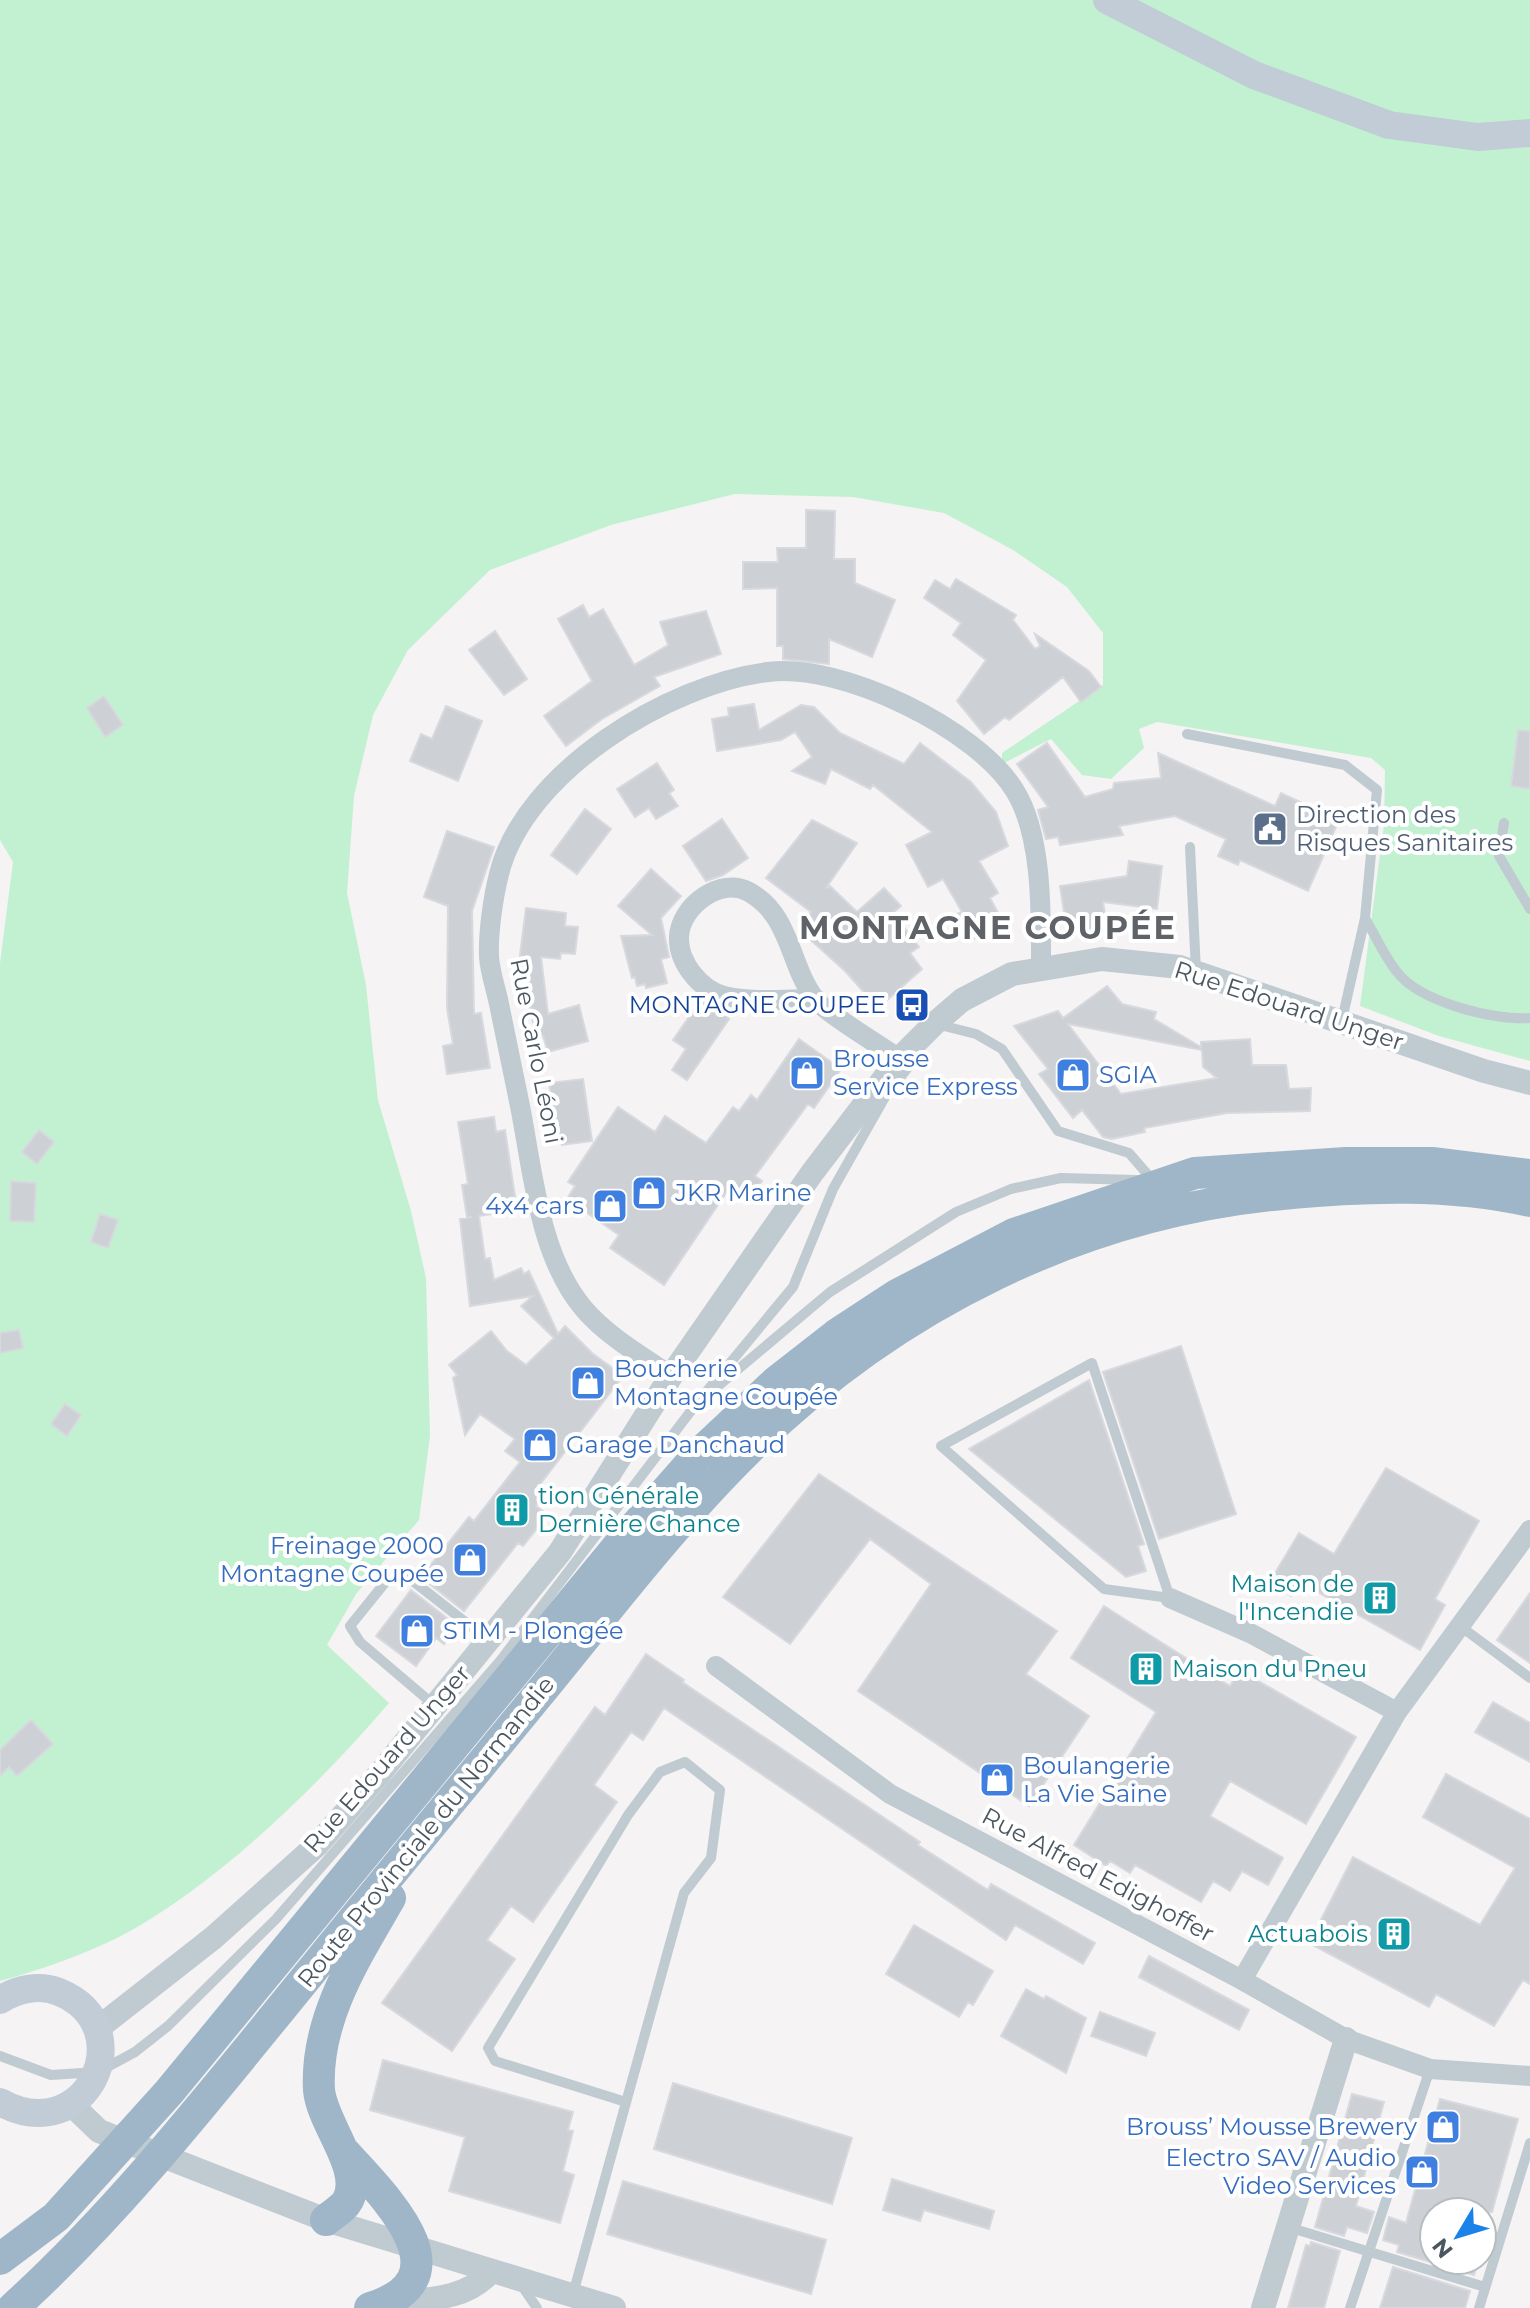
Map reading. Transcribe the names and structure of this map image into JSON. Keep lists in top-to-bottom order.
{
  "streets": {
    "highway": ["Route Provinciale du Normandie"],
    "street": ["Rue Edouard Unger", "Rue Carlo Léoni", "Rue Alfred Edighoffer"]
  },
  "crossings": [
    ["Rue Edouard Unger", "Rue Carlo Léoni"]
  ],
  "districts": ["MONTAGNE COUPÉE"],
  "places": {
    "public building": ["Direction des Risques Sanitaires"],
    "bus stop": ["MONTAGNE COUPEE"],
    "shop": [
      "Brousse Service Express",
      "SGIA",
      "JKR Marine",
      "4x4 cars",
      "Boucherie Montagne Coupée",
      "Garage Danchaud",
      "Freinage 2000 Montagne Coupée",
      "STIM - Plongée",
      "Boulangerie La Vie Saine",
      "Brouss’ Mousse Brewery",
      "Electro SAV / Audio Video Services"
    ],
    "building": [
      "tion Générale Dernière Chance",
      "Maison de l'Incendie",
      "Maison du Pneu",
      "Actuabois"
    ]
  },
  "north": "bottom left"
}
